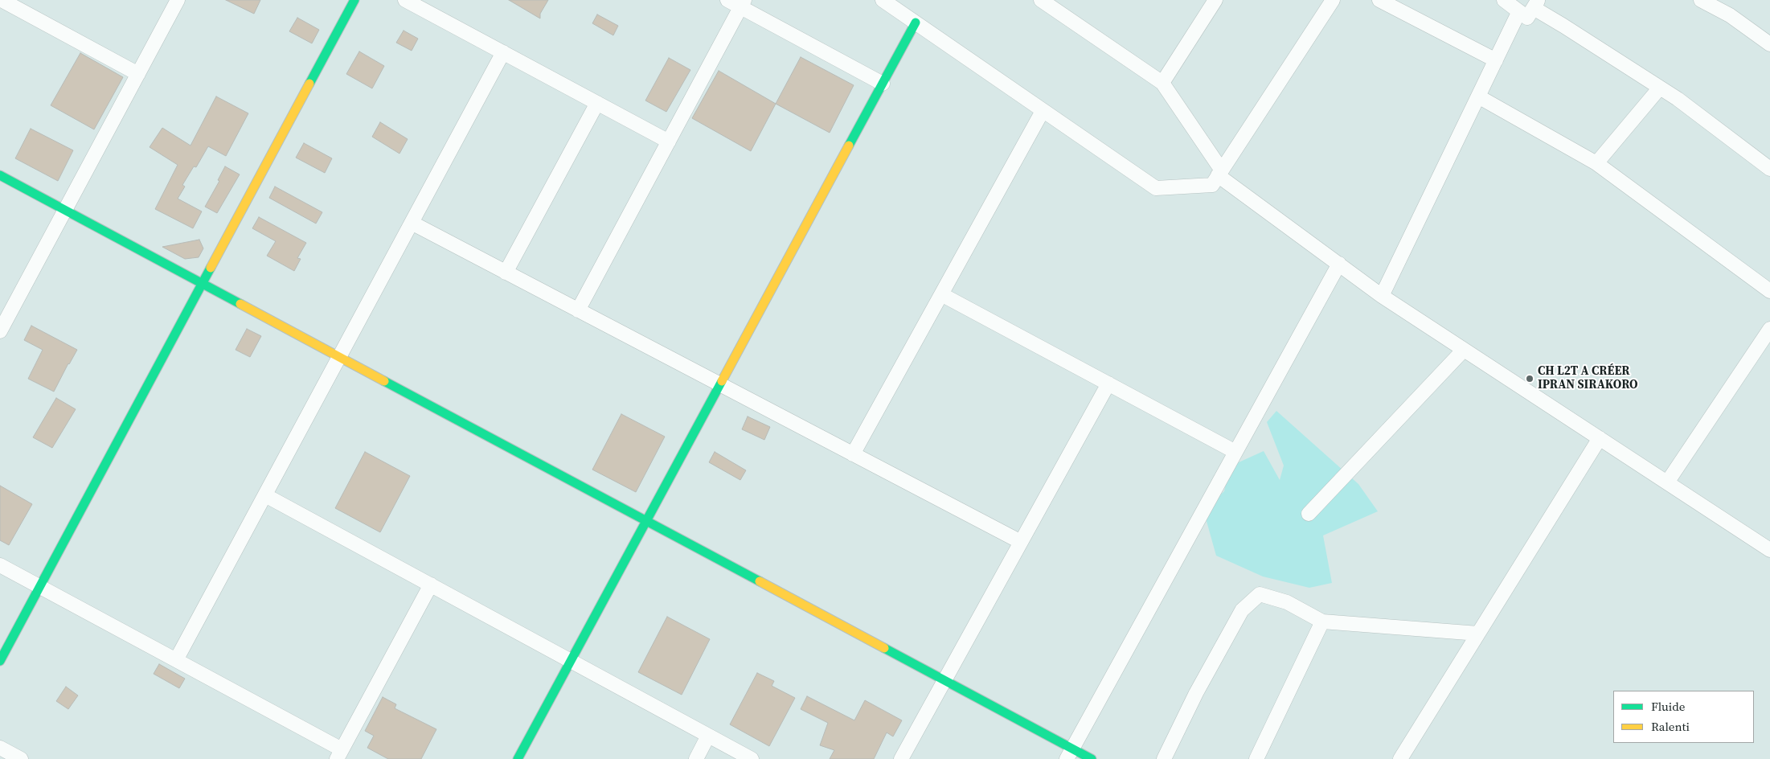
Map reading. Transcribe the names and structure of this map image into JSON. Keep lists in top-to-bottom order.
{
  "places": ["CH L2T A CRÉER IPRAN SIRAKORO"],
  "legend": ["Fluide", "Ralenti"]
}
